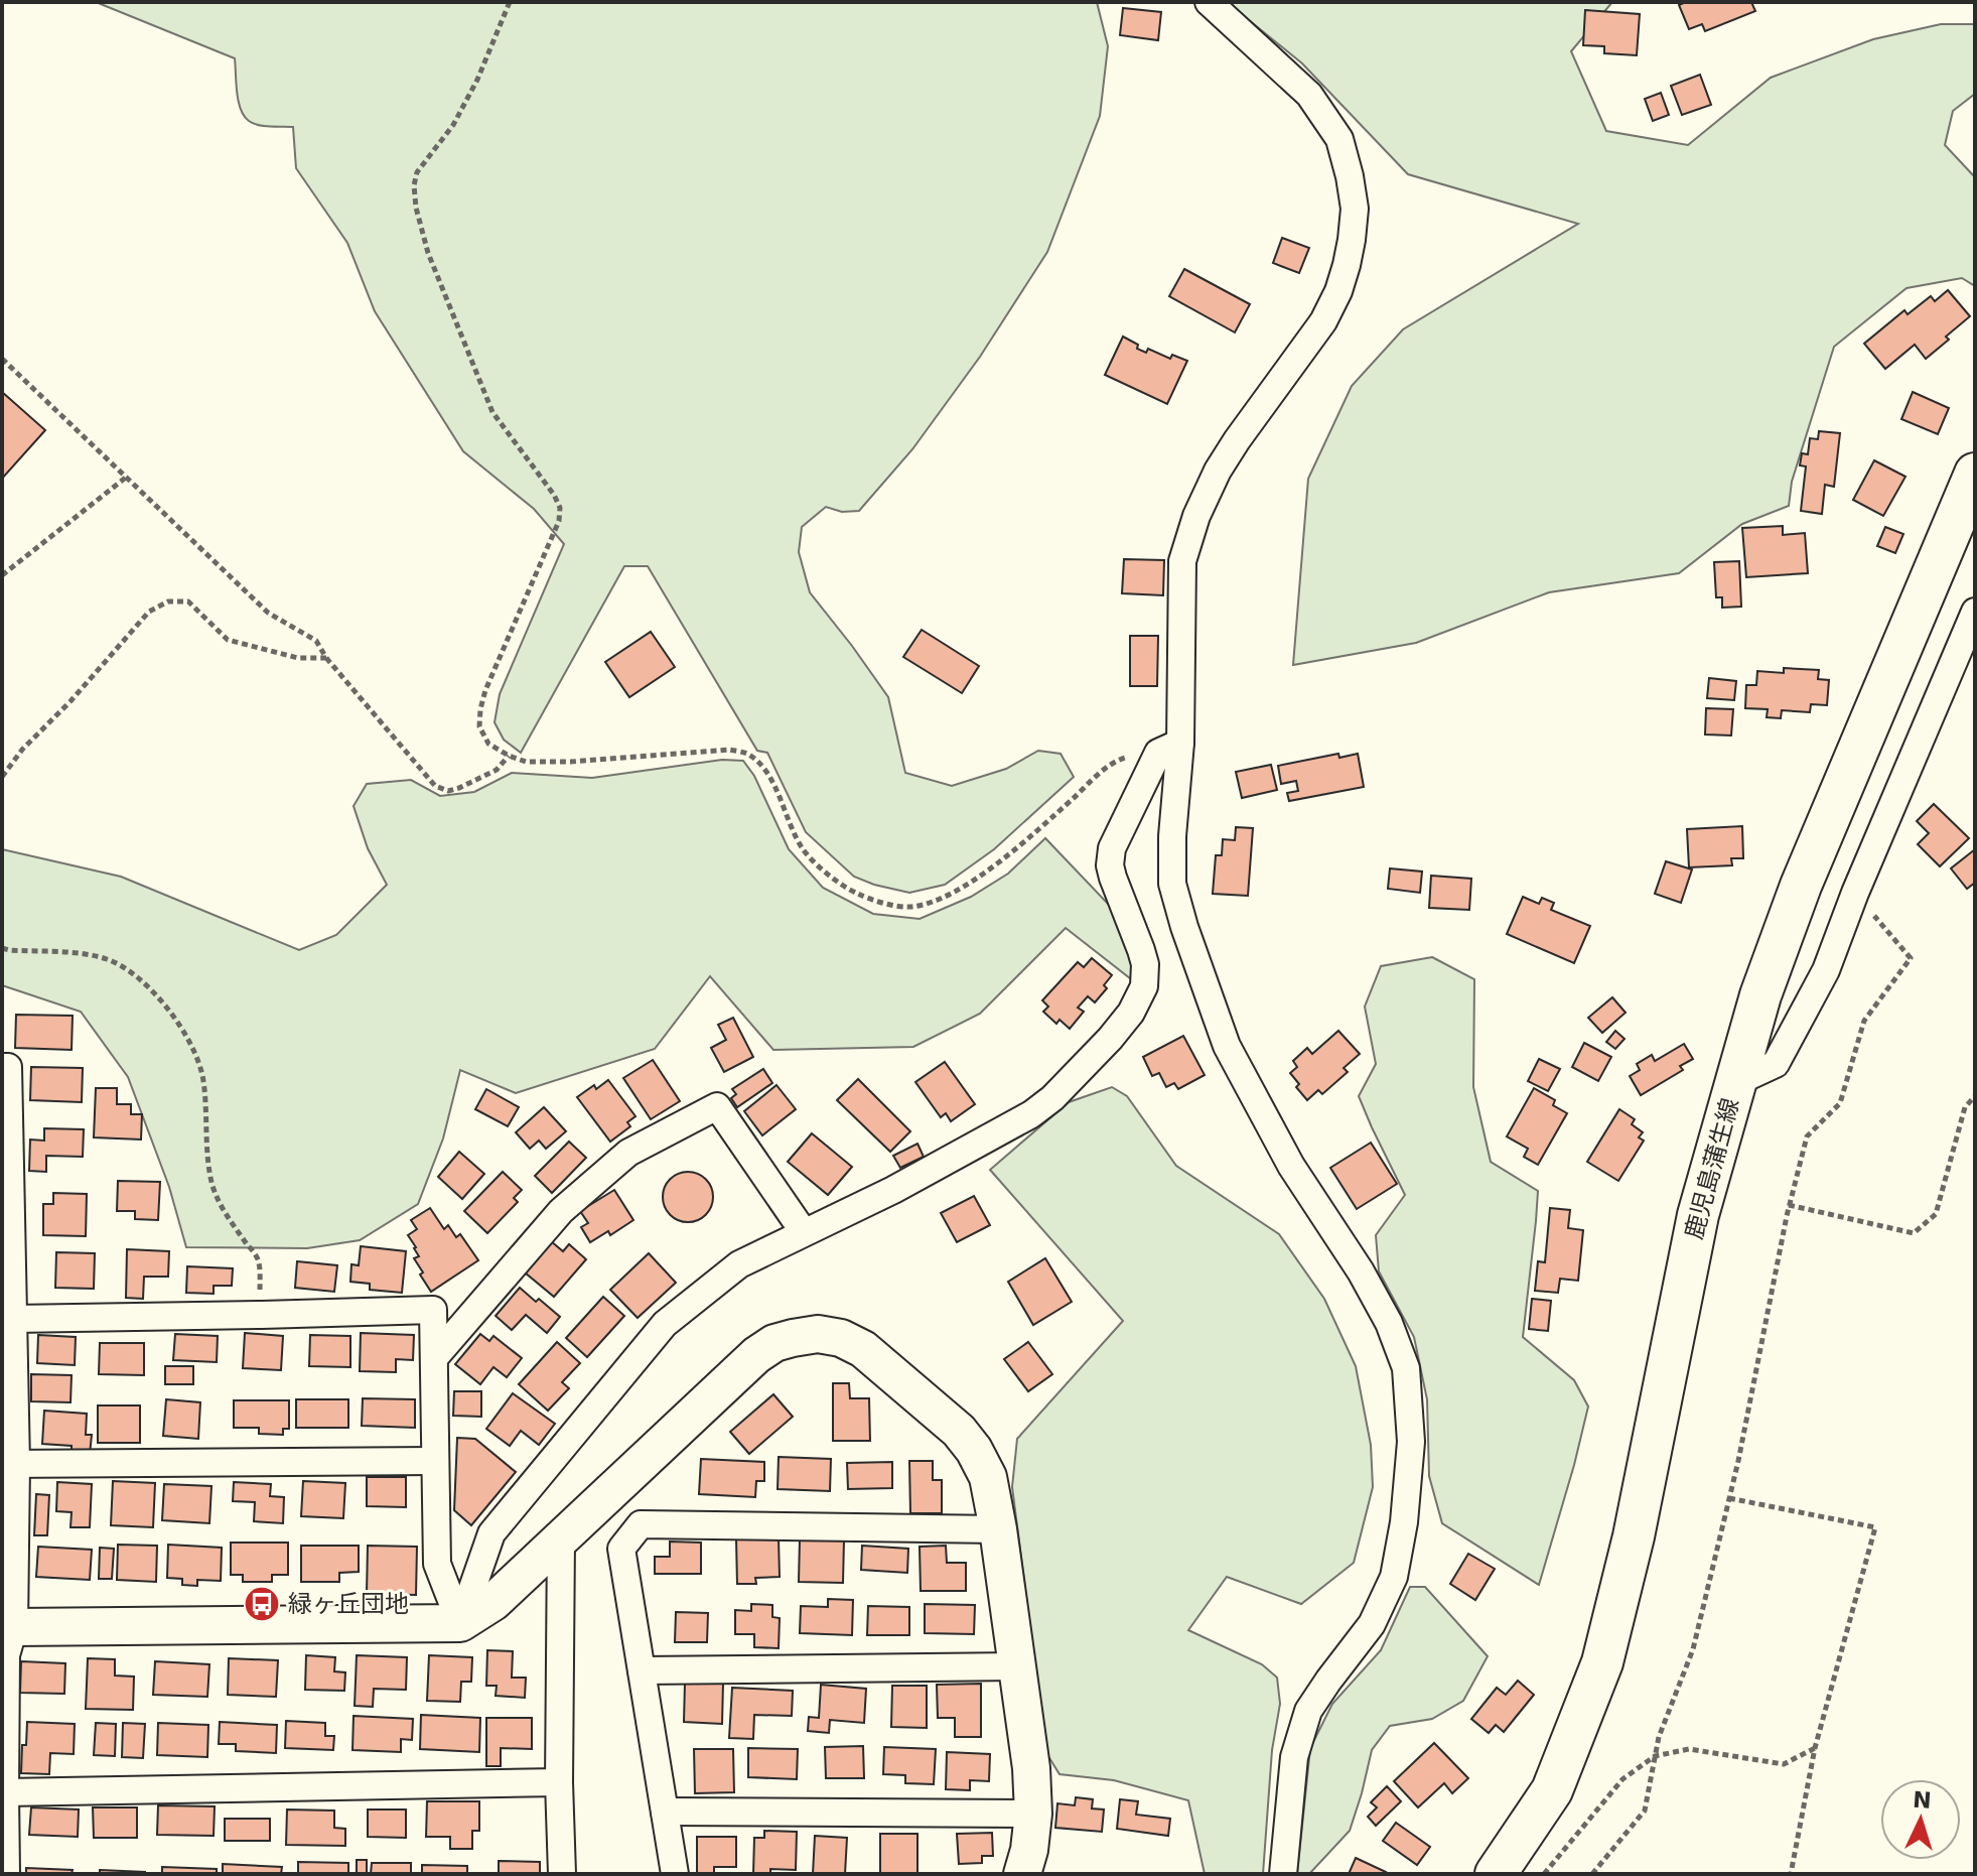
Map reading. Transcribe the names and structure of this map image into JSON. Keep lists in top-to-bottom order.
{
  "streets": {
    "main road": ["鹿児島蒲生線"]
  },
  "places": {
    "bus stop": ["緑ヶ丘団地"]
  },
  "north": "top"
}
